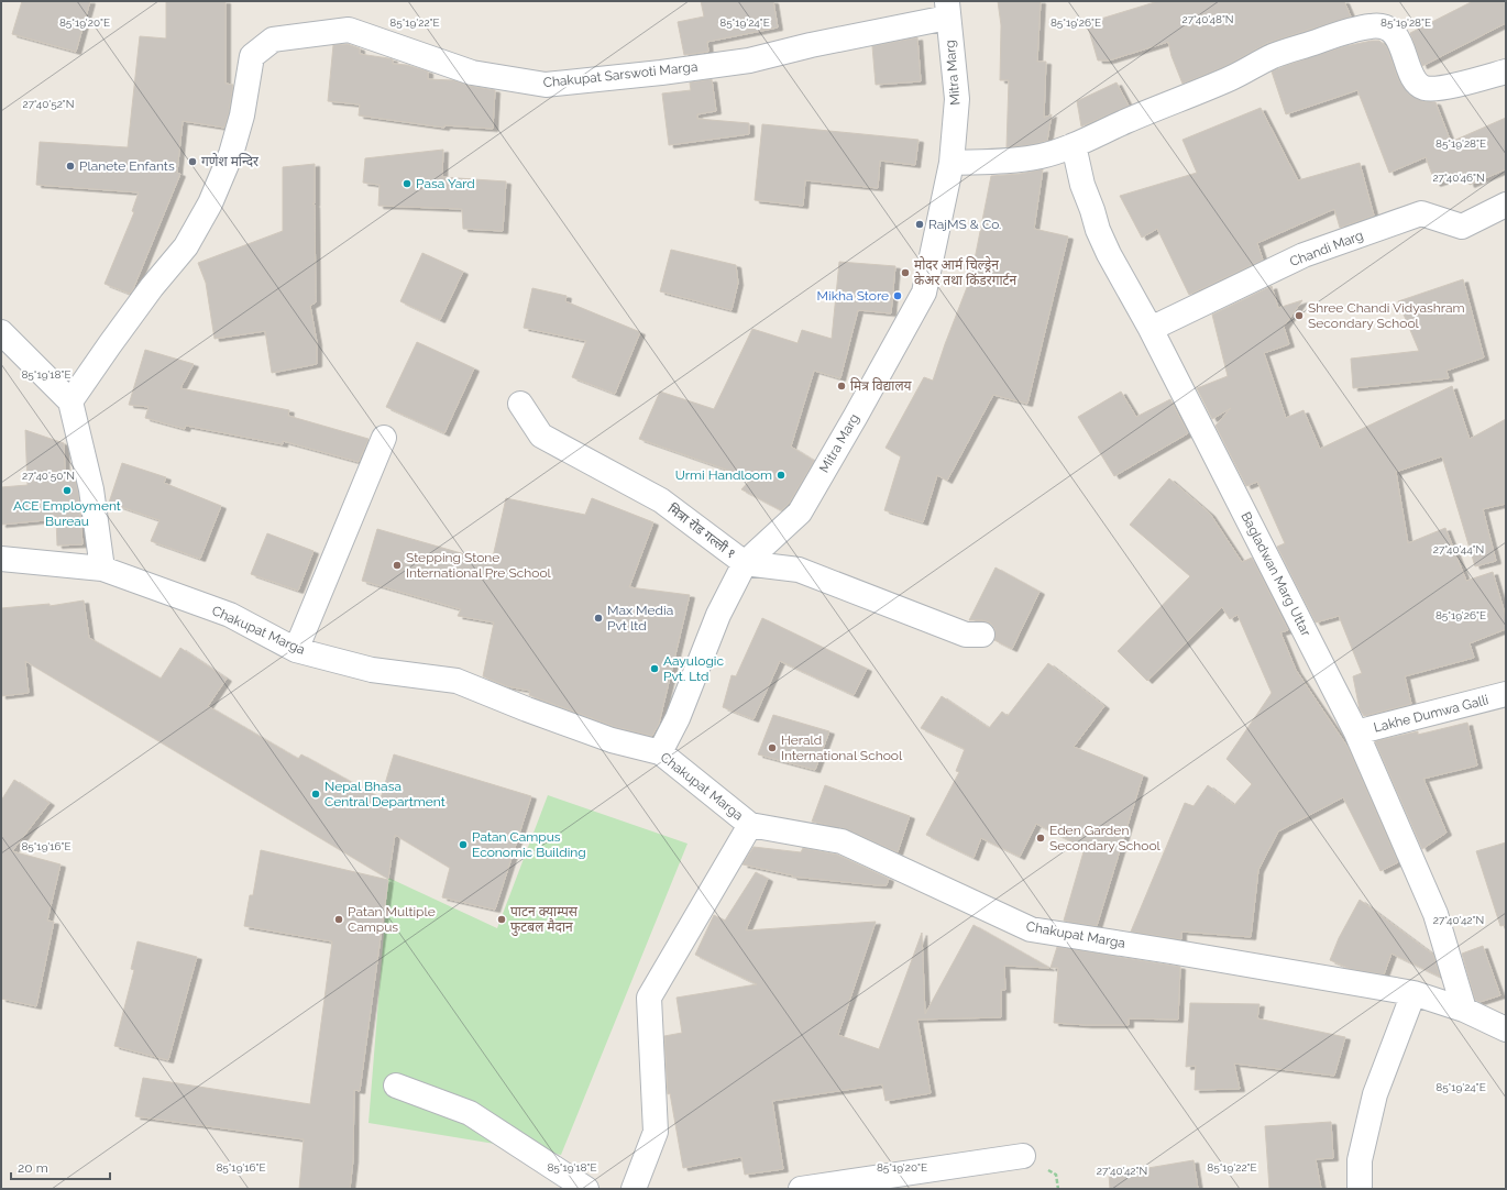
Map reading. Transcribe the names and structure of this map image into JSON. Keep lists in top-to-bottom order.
{
  "streets": {
    "street": [
      "Mitra Marg",
      "Chakupat Sarswoti Marga",
      "Chandi Marg",
      "मित्रा रोड गल्ली १",
      "Bagladwan Marg Uttar",
      "Chakupat Marga",
      "Lakhe Dumwa Galli"
    ]
  },
  "crossings": [
    ["Mitra Marg", "Chakupat Sarswoti Marga"],
    ["Mitra Marg", "मित्रा रोड गल्ली १"],
    ["Mitra Marg", "Chakupat Marga"],
    ["Chandi Marg", "Bagladwan Marg Uttar"],
    ["Bagladwan Marg Uttar", "Chakupat Marga"],
    ["Bagladwan Marg Uttar", "Lakhe Dumwa Galli"]
  ],
  "places": [
    "गणेश मन्दिर",
    "Planete Enfants",
    "Pasa Yard",
    "RajMS & Co.",
    "मोदर आर्म चिल्ड्रेन केअर तथा किंडरगार्टन",
    "Mikha Store",
    "Shree Chandi Vidyashram Secondary School",
    "मित्र विद्यालय",
    "Urmi Handloom",
    "ACE Employment Bureau",
    "Stepping Stone International Pre School",
    "Max Media Pvt ltd",
    "Aayulogic Pvt. Ltd",
    "Herald International School",
    "Nepal Bhasa Central Department",
    "Eden Garden Secondary School",
    "Patan Campus Economic Building",
    "Patan Multiple Campus",
    "पाटन क्याम्पस फुटबल मैदान"
  ],
  "scale_bar": "20 m",
  "coordinates": [
    "27°40'48\"N",
    "85°19'28\"E",
    "85°19'24\"E",
    "85°19'20\"E",
    "85°19'22\"E",
    "85°19'26\"E",
    "27°40'52\"N",
    "27°40'46\"N",
    "85°19'18\"E",
    "27°40'50\"N",
    "27°40'44\"N",
    "85°19'16\"E",
    "27°40'42\"N"
  ]
}
